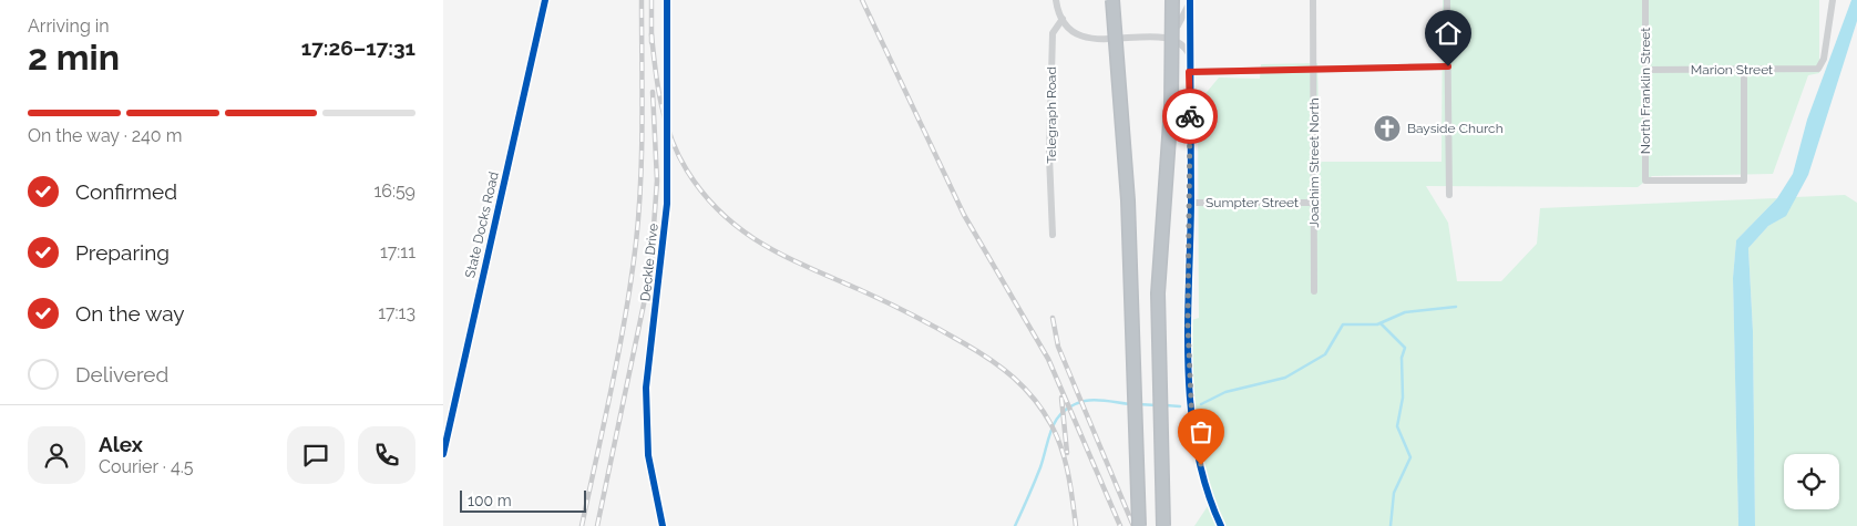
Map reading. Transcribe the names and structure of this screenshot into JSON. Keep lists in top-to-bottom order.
{
  "streets": {
    "street": [
      "Marion Street",
      "North Franklin Street",
      "Telegraph Road",
      "Joachim Street North",
      "Sumpter Street",
      "State Docks Road",
      "Deckle Drive"
    ]
  },
  "crossings": [
    ["Marion Street", "North Franklin Street"],
    ["Joachim Street North", "Sumpter Street"]
  ],
  "places": {
    "church": ["Bayside Church"]
  },
  "scale_bar": "100 m",
  "page": {
    "heading": ["2 min", "Arriving in", "17:26–17:31"],
    "panel": ["Alex", "Courier · 4.5"],
    "bar": "On the way · 240 m",
    "list": [
      ["Confirmed", "16:59"],
      ["Preparing", "17:11"],
      ["On the way", "17:13"],
      "Delivered"
    ],
    "scale": "100 m"
  }
}
